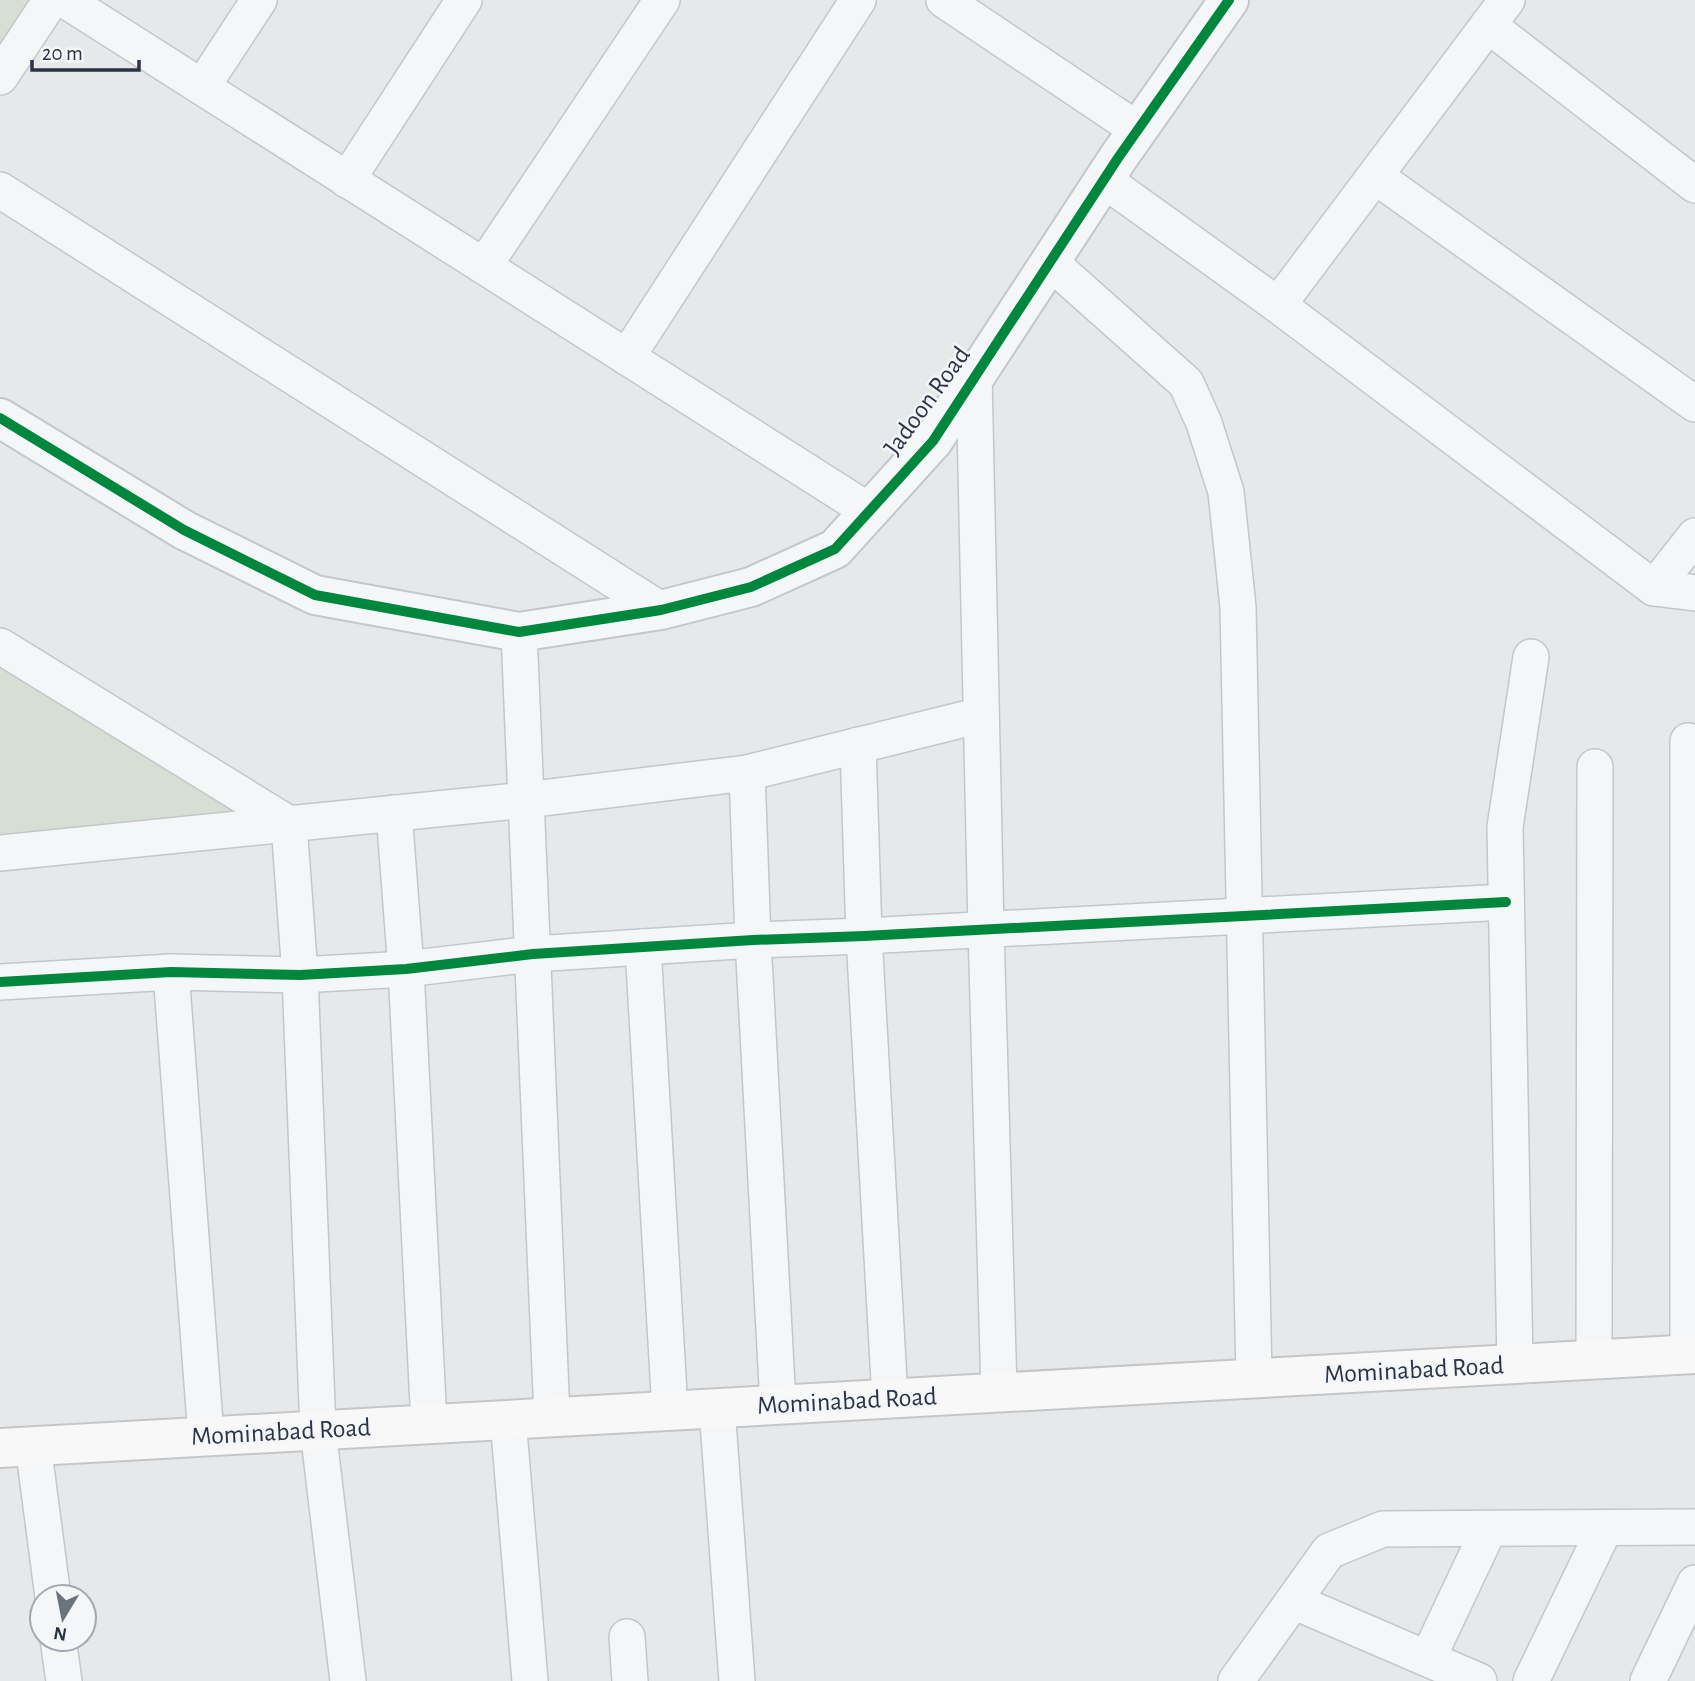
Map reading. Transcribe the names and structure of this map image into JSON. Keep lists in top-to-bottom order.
{
  "streets": {
    "main road": ["Mominabad Road"],
    "street": ["Jadoon Road"]
  },
  "scale_bar": "20 m",
  "north": "bottom"
}
